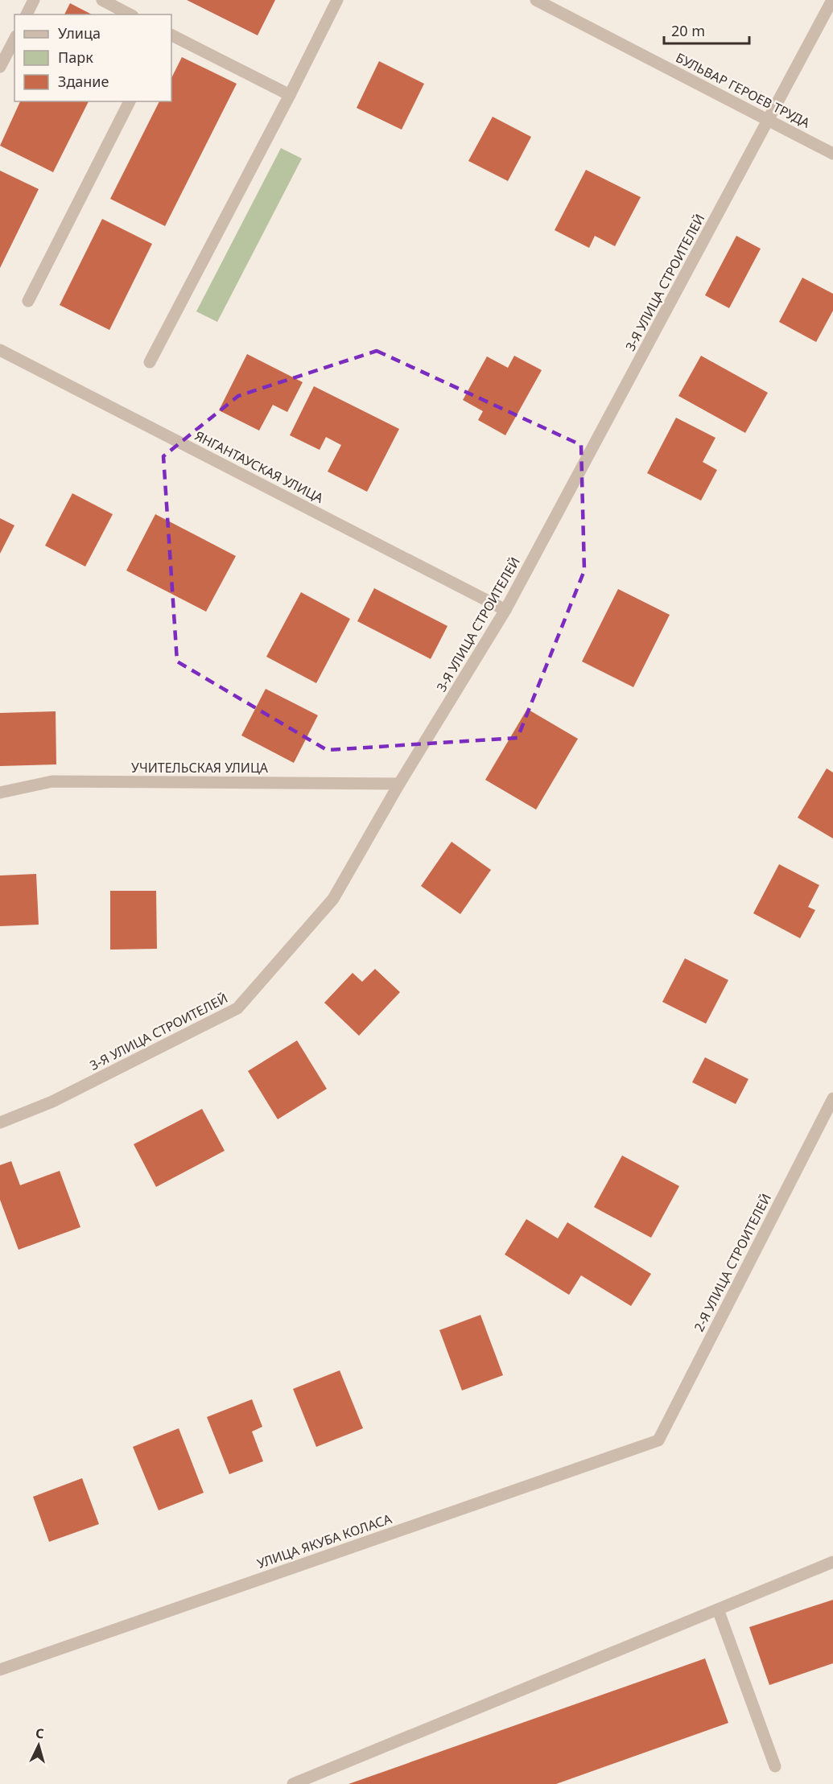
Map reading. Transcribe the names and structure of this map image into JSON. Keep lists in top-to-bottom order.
{
  "streets": {
    "street": [
      "БУЛЬВАР ГЕРОЕВ ТРУДА",
      "3-Я УЛИЦА СТРОИТЕЛЕЙ",
      "ЯНГАНТАУСКАЯ УЛИЦА",
      "УЧИТЕЛЬСКАЯ УЛИЦА",
      "2-Я УЛИЦА СТРОИТЕЛЕЙ",
      "УЛИЦА ЯКУБА КОЛАСА"
    ]
  },
  "crossings": [
    ["БУЛЬВАР ГЕРОЕВ ТРУДА", "3-Я УЛИЦА СТРОИТЕЛЕЙ"],
    ["3-Я УЛИЦА СТРОИТЕЛЕЙ", "ЯНГАНТАУСКАЯ УЛИЦА"],
    ["3-Я УЛИЦА СТРОИТЕЛЕЙ", "УЧИТЕЛЬСКАЯ УЛИЦА"],
    ["2-Я УЛИЦА СТРОИТЕЛЕЙ", "УЛИЦА ЯКУБА КОЛАСА"]
  ],
  "legend": ["Улица", "Парк", "Здание"],
  "scale_bar": "20 m",
  "north": "top"
}
